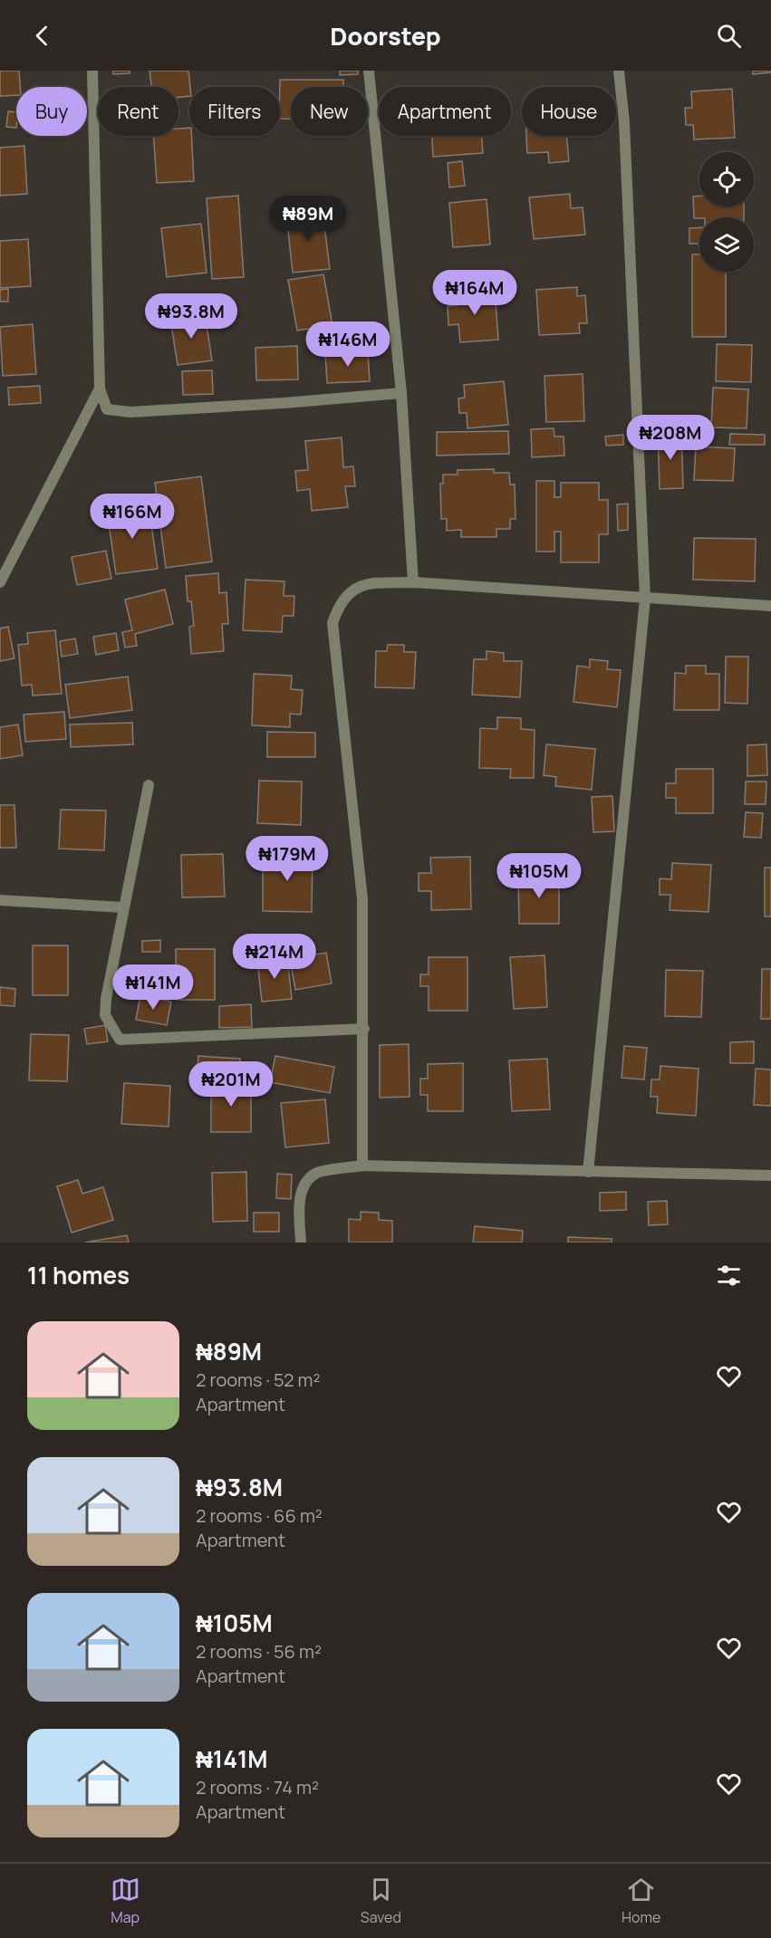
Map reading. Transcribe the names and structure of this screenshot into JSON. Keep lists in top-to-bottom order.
{
  "page": {
    "header": "Doorstep",
    "chip": [
      "Buy",
      "Rent",
      "Filters",
      "New",
      "Apartment",
      "House"
    ],
    "price": [
      "₦89M",
      "₦164M",
      "₦93.8M",
      "₦146M",
      "₦208M",
      "₦166M",
      "₦179M",
      "₦105M",
      "₦214M",
      "₦141M",
      "₦201M"
    ],
    "heading": "11 homes",
    "list": [
      {
        "name": "₦89M",
        "note": "2 rooms · 52 m² · Apartment"
      },
      {
        "name": "₦93.8M",
        "note": "2 rooms · 66 m² · Apartment"
      },
      {
        "name": "₦105M",
        "note": "2 rooms · 56 m² · Apartment"
      },
      {
        "name": "₦141M",
        "note": "2 rooms · 74 m² · Apartment"
      }
    ],
    "tabs": ["Map", "Saved", "Home"]
  }
}
